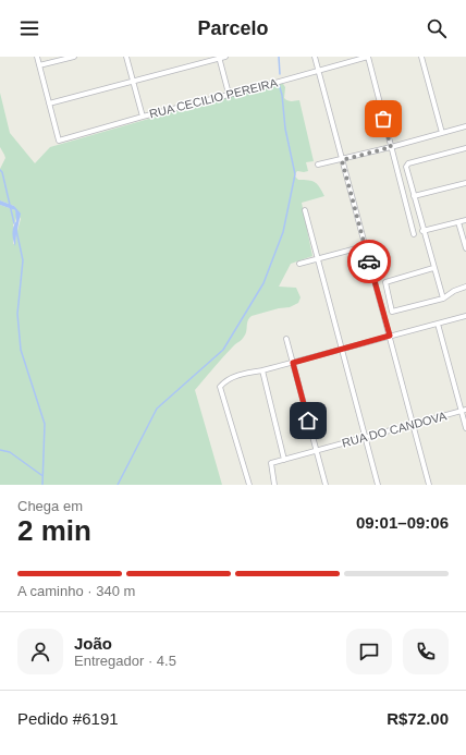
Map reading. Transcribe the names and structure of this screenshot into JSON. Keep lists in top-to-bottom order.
{
  "streets": {
    "street": ["RUA CECILIO PEREIRA", "RUA DO CANDOVA"]
  },
  "page": {
    "header": "Parcelo",
    "heading": ["2 min", "Chega em", "09:01–09:06"],
    "panel": [
      "João",
      "Entregador · 4.5",
      "Pedido #6191",
      "R$72.00"
    ],
    "bar": "A caminho · 340 m"
  }
}
